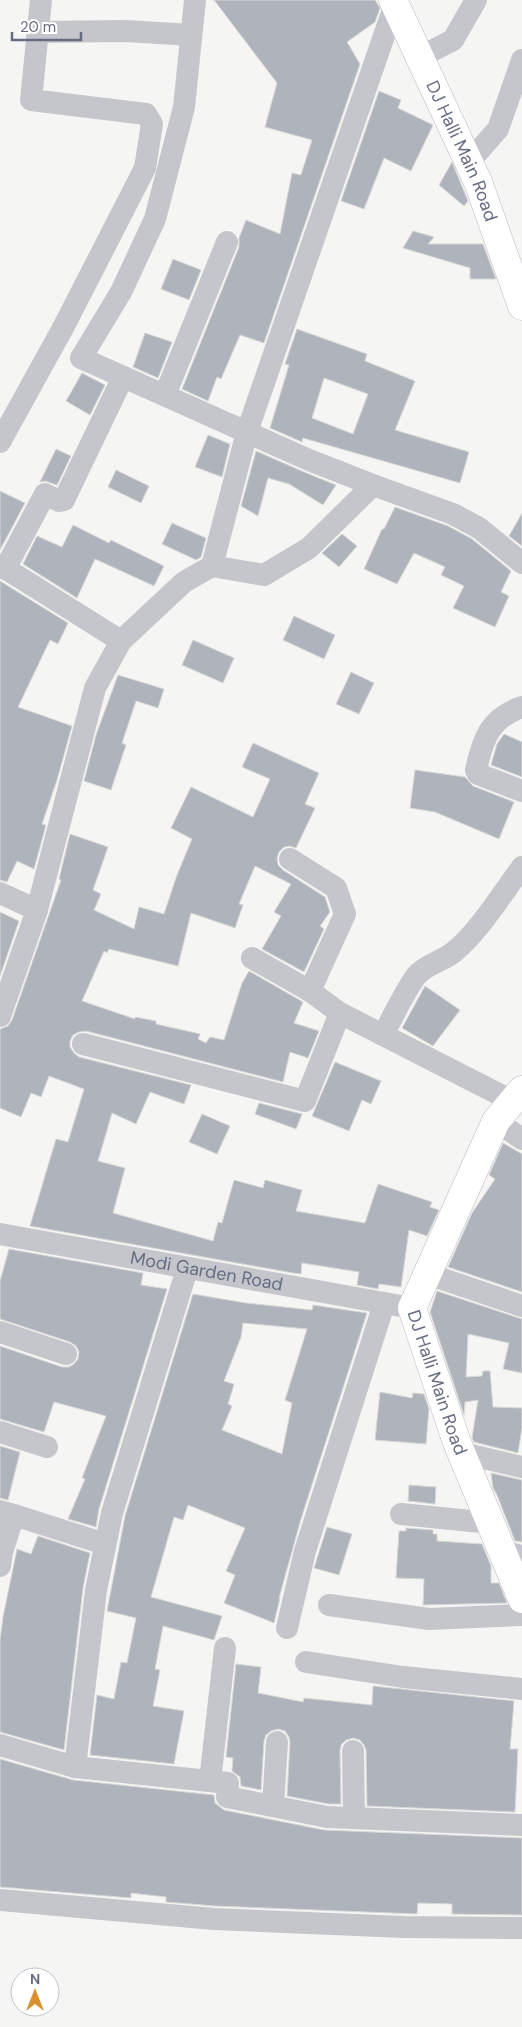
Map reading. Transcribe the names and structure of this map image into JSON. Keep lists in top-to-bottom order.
{
  "streets": {
    "street": ["DJ Halli Main Road", "Modi Garden Road"]
  },
  "crossings": [
    ["DJ Halli Main Road", "Modi Garden Road"]
  ],
  "scale_bar": "20 m",
  "north": "top"
}
